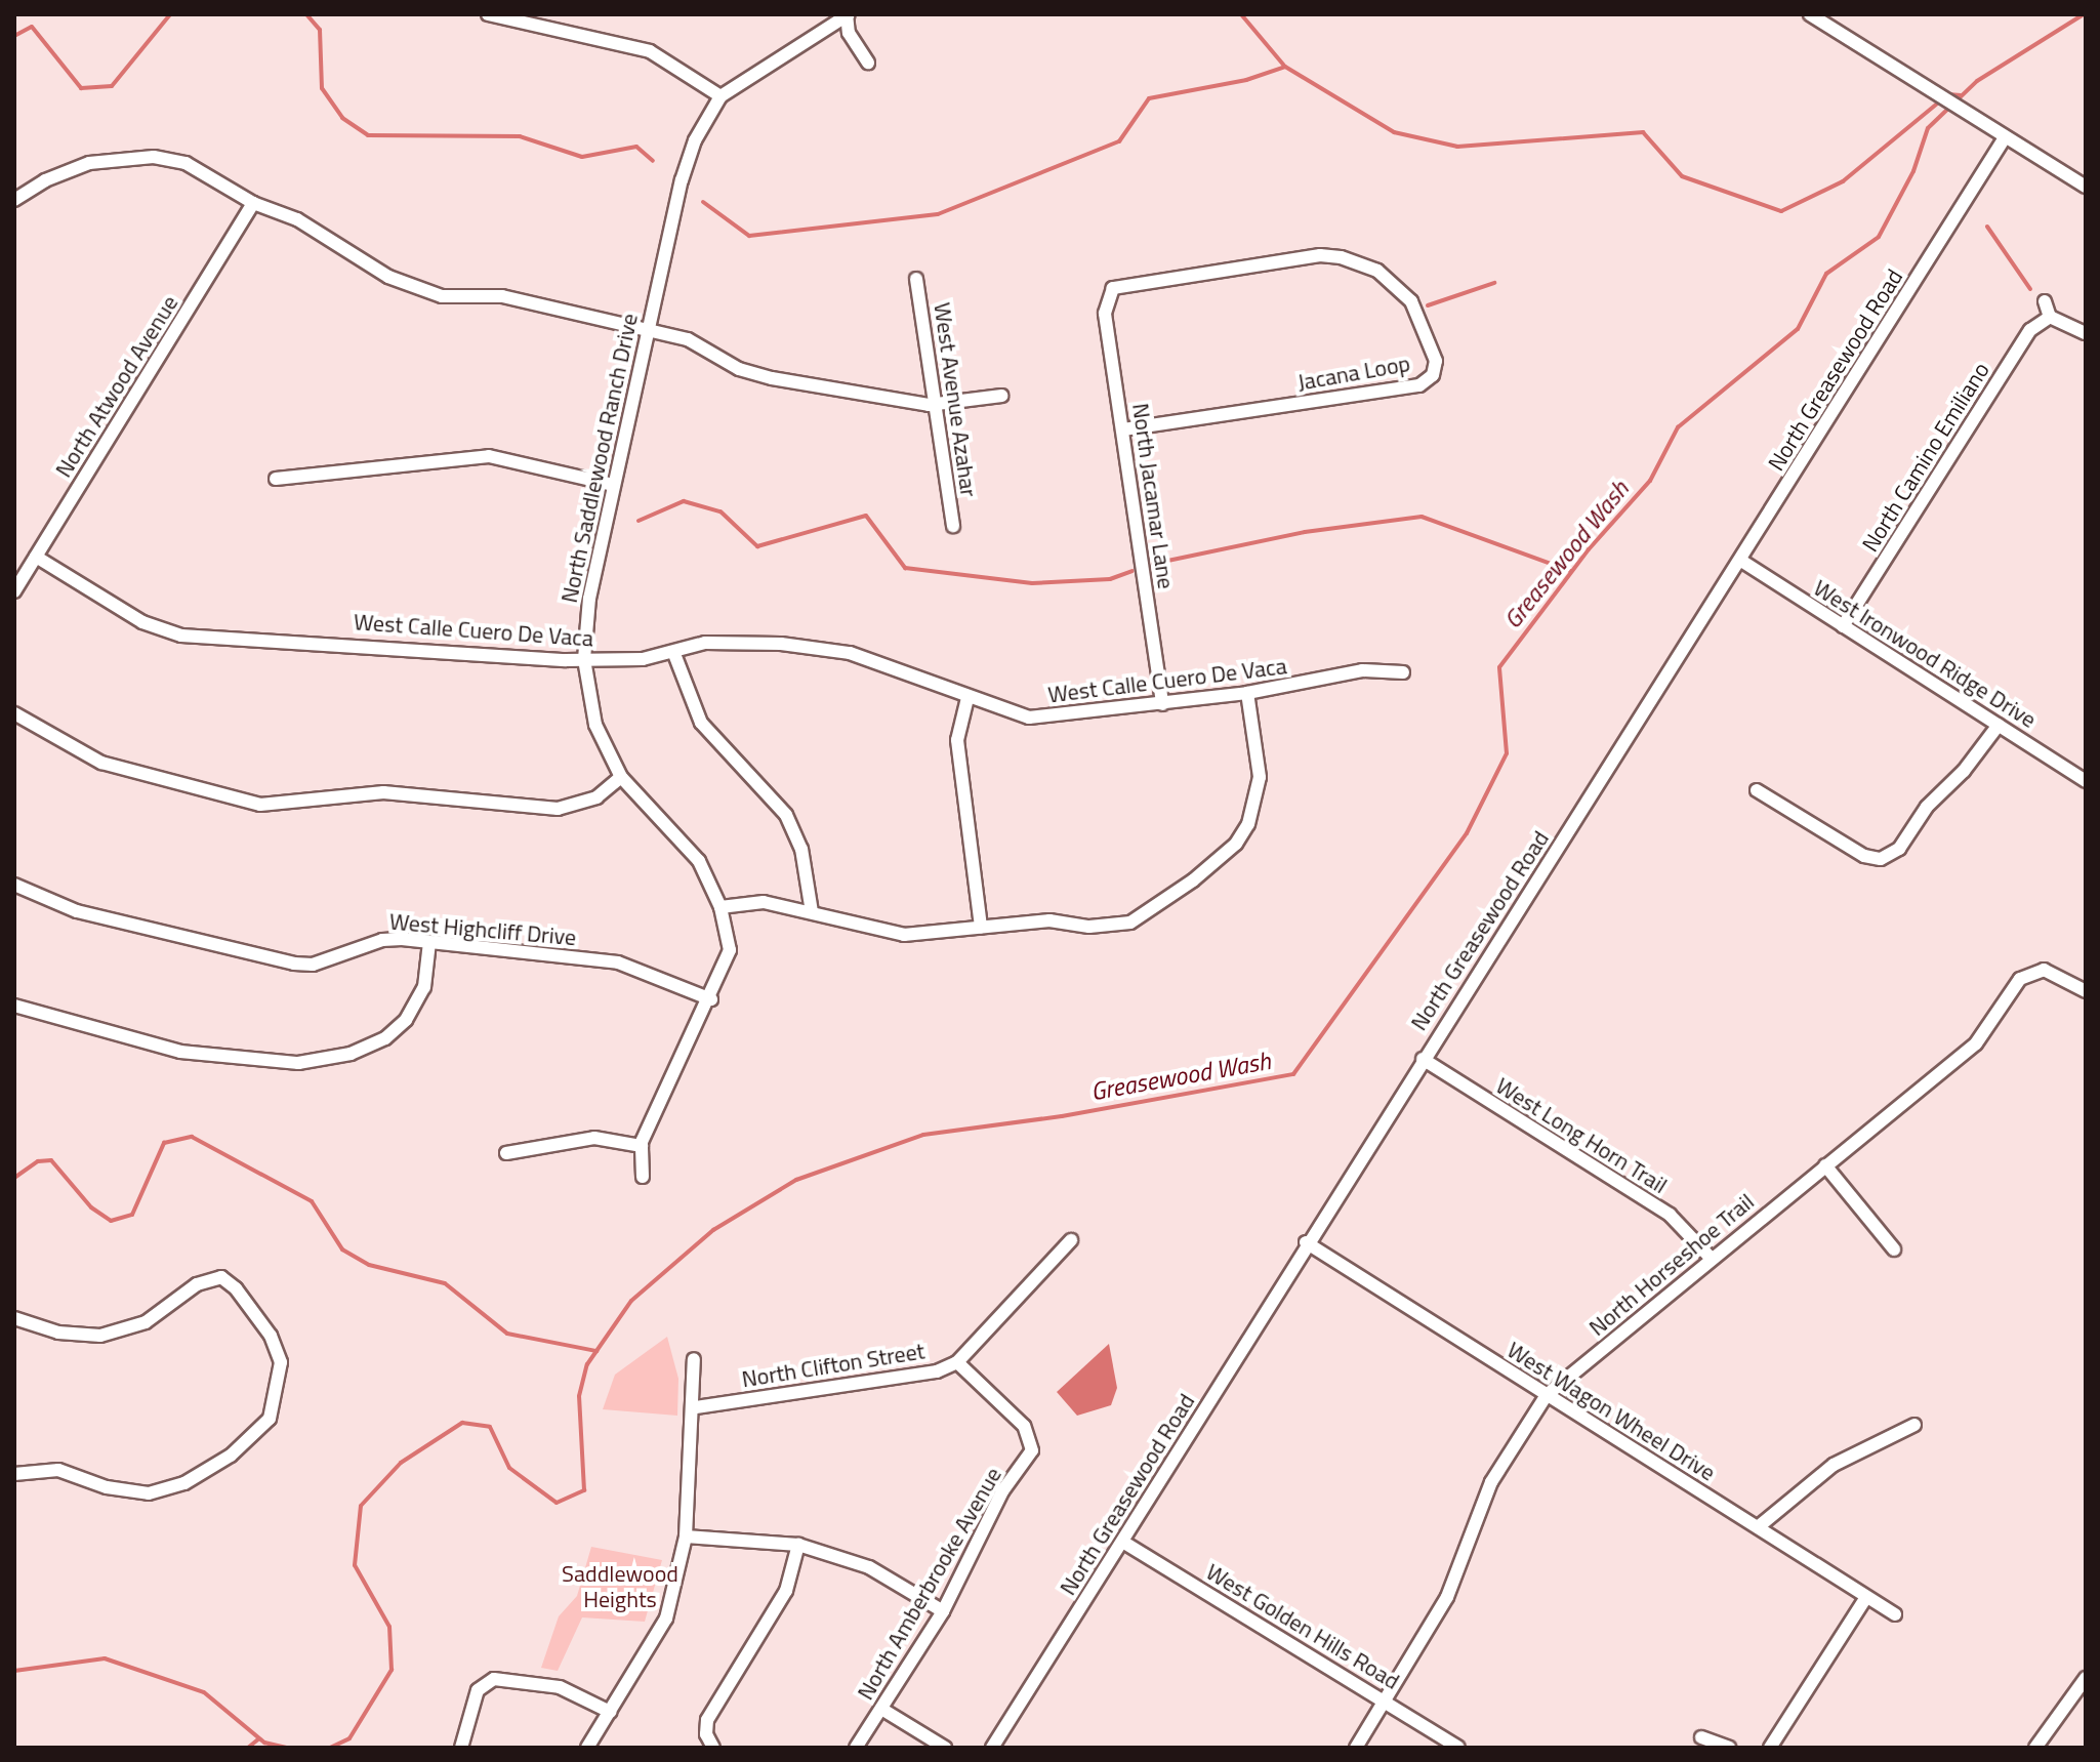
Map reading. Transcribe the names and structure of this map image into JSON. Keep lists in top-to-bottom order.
{
  "streets": {
    "street": [
      "North Greasewood Road",
      "Jacana Loop",
      "North Atwood Avenue",
      "West Avenue Azahar",
      "North Camino Emiliano",
      "North Saddlewood Ranch Drive",
      "North Jacamar Lane",
      "West Calle Cuero De Vaca",
      "West Ironwood Ridge Drive",
      "West Highcliff Drive",
      "West Long Horn Trail",
      "North Horseshoe Trail",
      "North Clifton Street",
      "West Wagon Wheel Drive",
      "North Amberbrooke Avenue",
      "West Golden Hills Road"
    ]
  },
  "crossings": [
    ["North Greasewood Road", "West Ironwood Ridge Drive"],
    ["North Greasewood Road", "West Long Horn Trail"],
    ["North Greasewood Road", "West Wagon Wheel Drive"],
    ["North Greasewood Road", "West Golden Hills Road"],
    ["Jacana Loop", "North Jacamar Lane"],
    ["North Atwood Avenue", "West Calle Cuero De Vaca"],
    ["North Camino Emiliano", "West Ironwood Ridge Drive"],
    ["North Saddlewood Ranch Drive", "West Calle Cuero De Vaca"],
    ["North Saddlewood Ranch Drive", "West Highcliff Drive"],
    ["North Jacamar Lane", "West Calle Cuero De Vaca"],
    ["West Long Horn Trail", "North Horseshoe Trail"],
    ["North Horseshoe Trail", "West Wagon Wheel Drive"],
    ["North Horseshoe Trail", "West Golden Hills Road"],
    ["North Clifton Street", "North Amberbrooke Avenue"]
  ],
  "water": ["Greasewood Wash"],
  "parks": ["Saddlewood Heights"]
}
